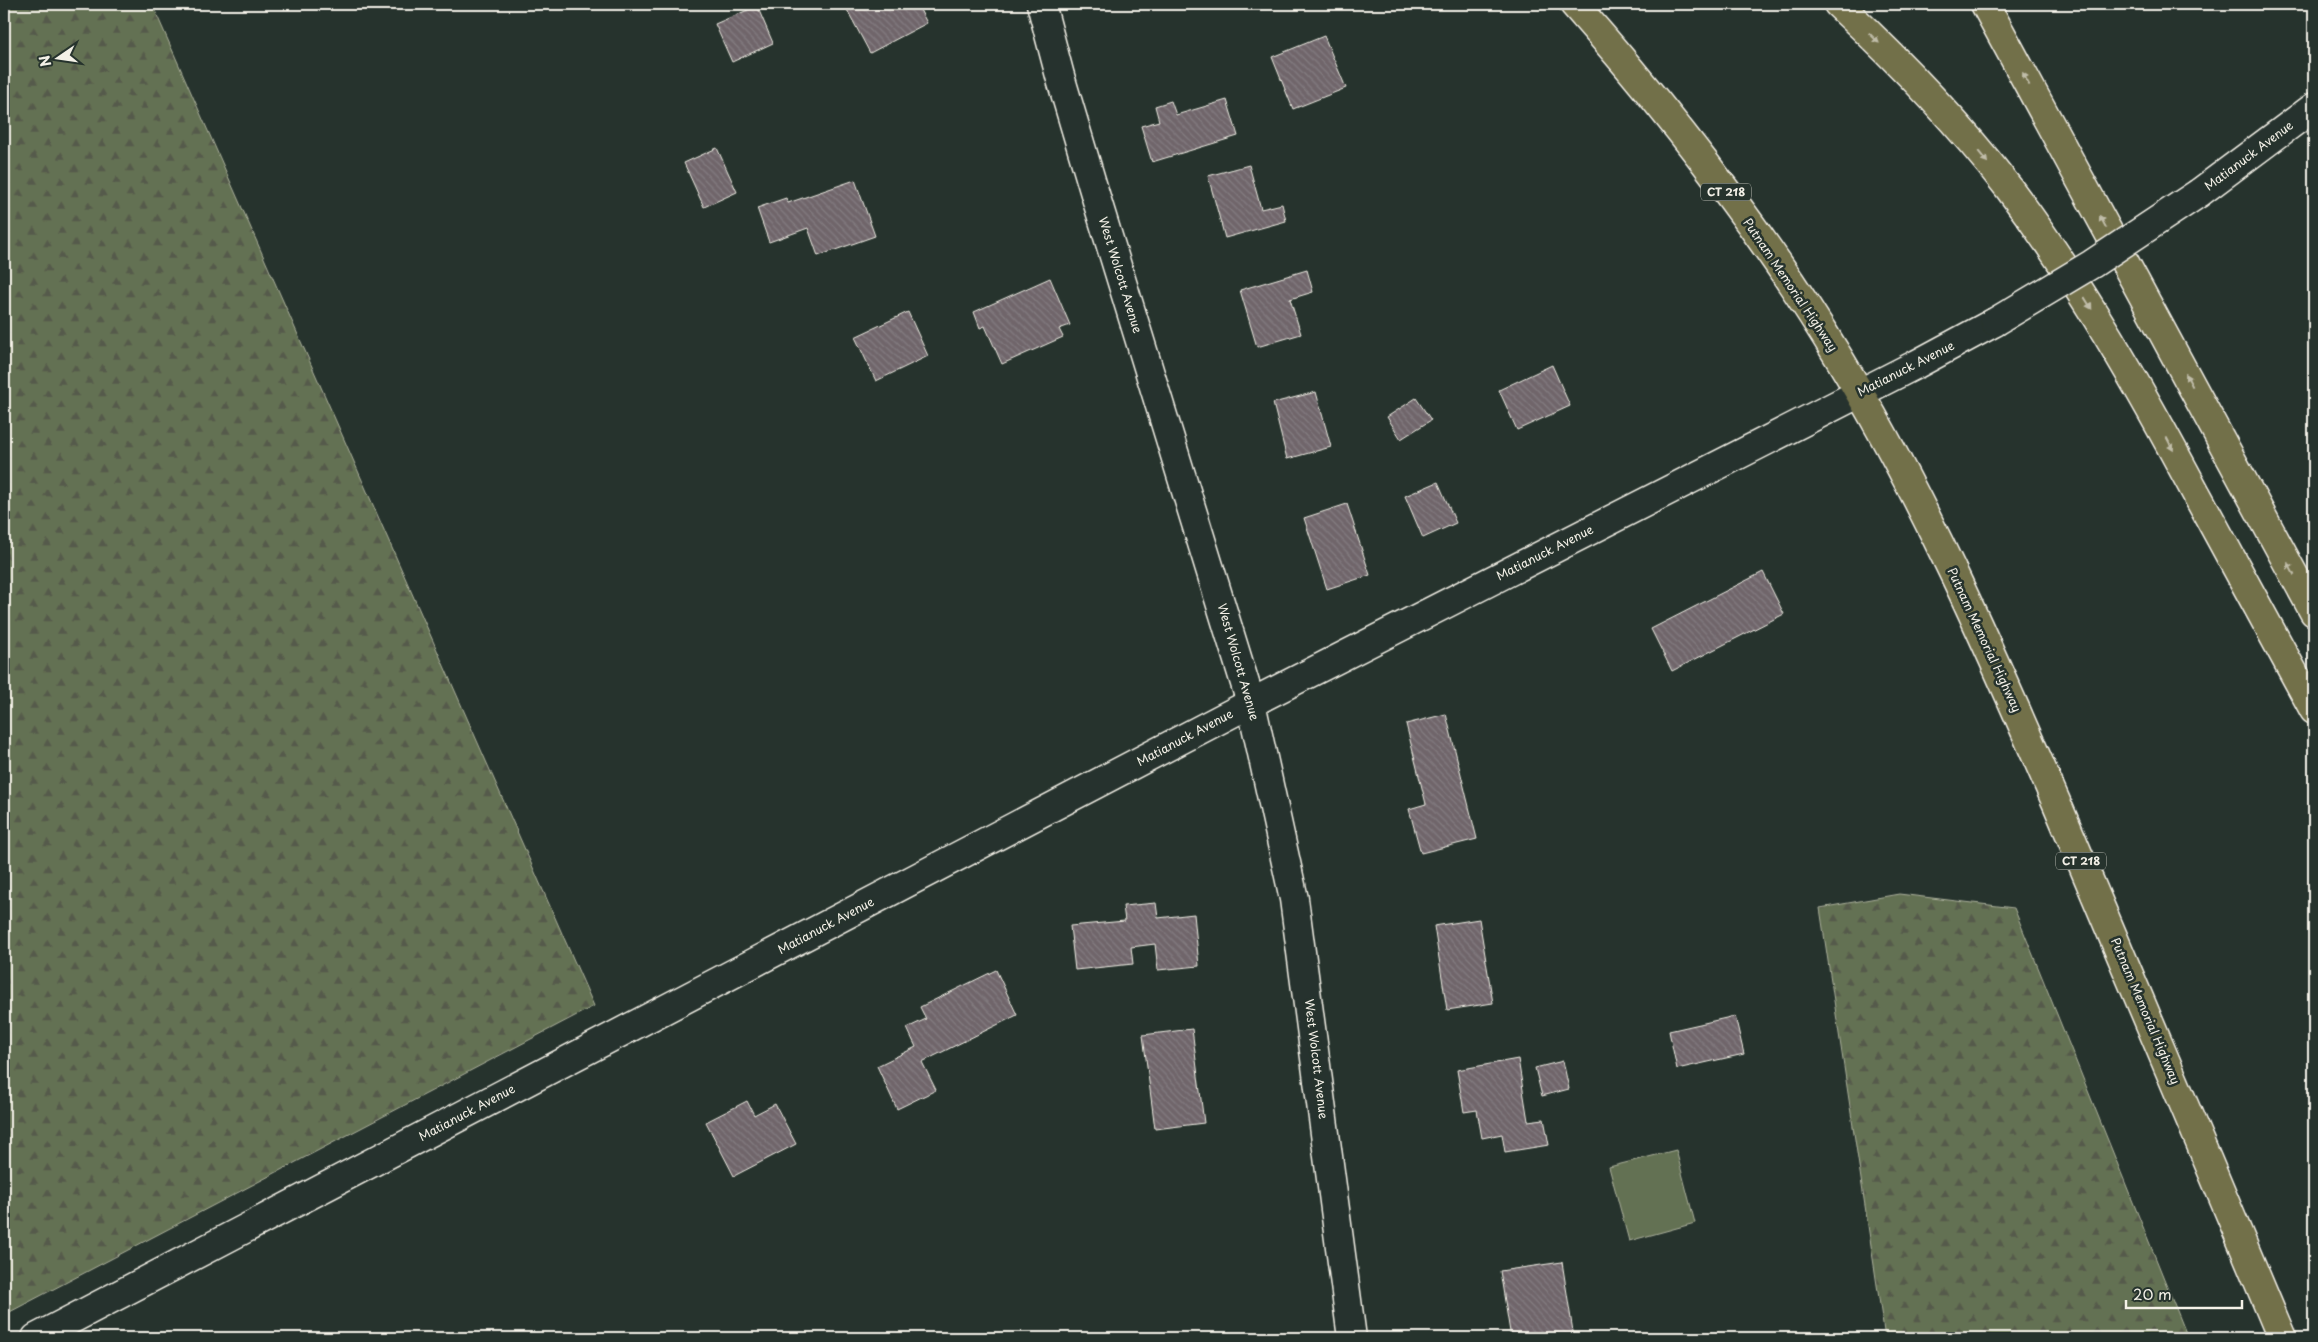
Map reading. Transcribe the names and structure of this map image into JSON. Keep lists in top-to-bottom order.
{
  "streets": {
    "main road": ["CT 218", "Putnam Memorial Highway"],
    "street": ["Matianuck Avenue", "West Wolcott Avenue"]
  },
  "crossings": [
    ["Matianuck Avenue", "West Wolcott Avenue"],
    ["Matianuck Avenue", "Putnam Memorial Highway"]
  ],
  "scale_bar": "20 m",
  "north": "left"
}
